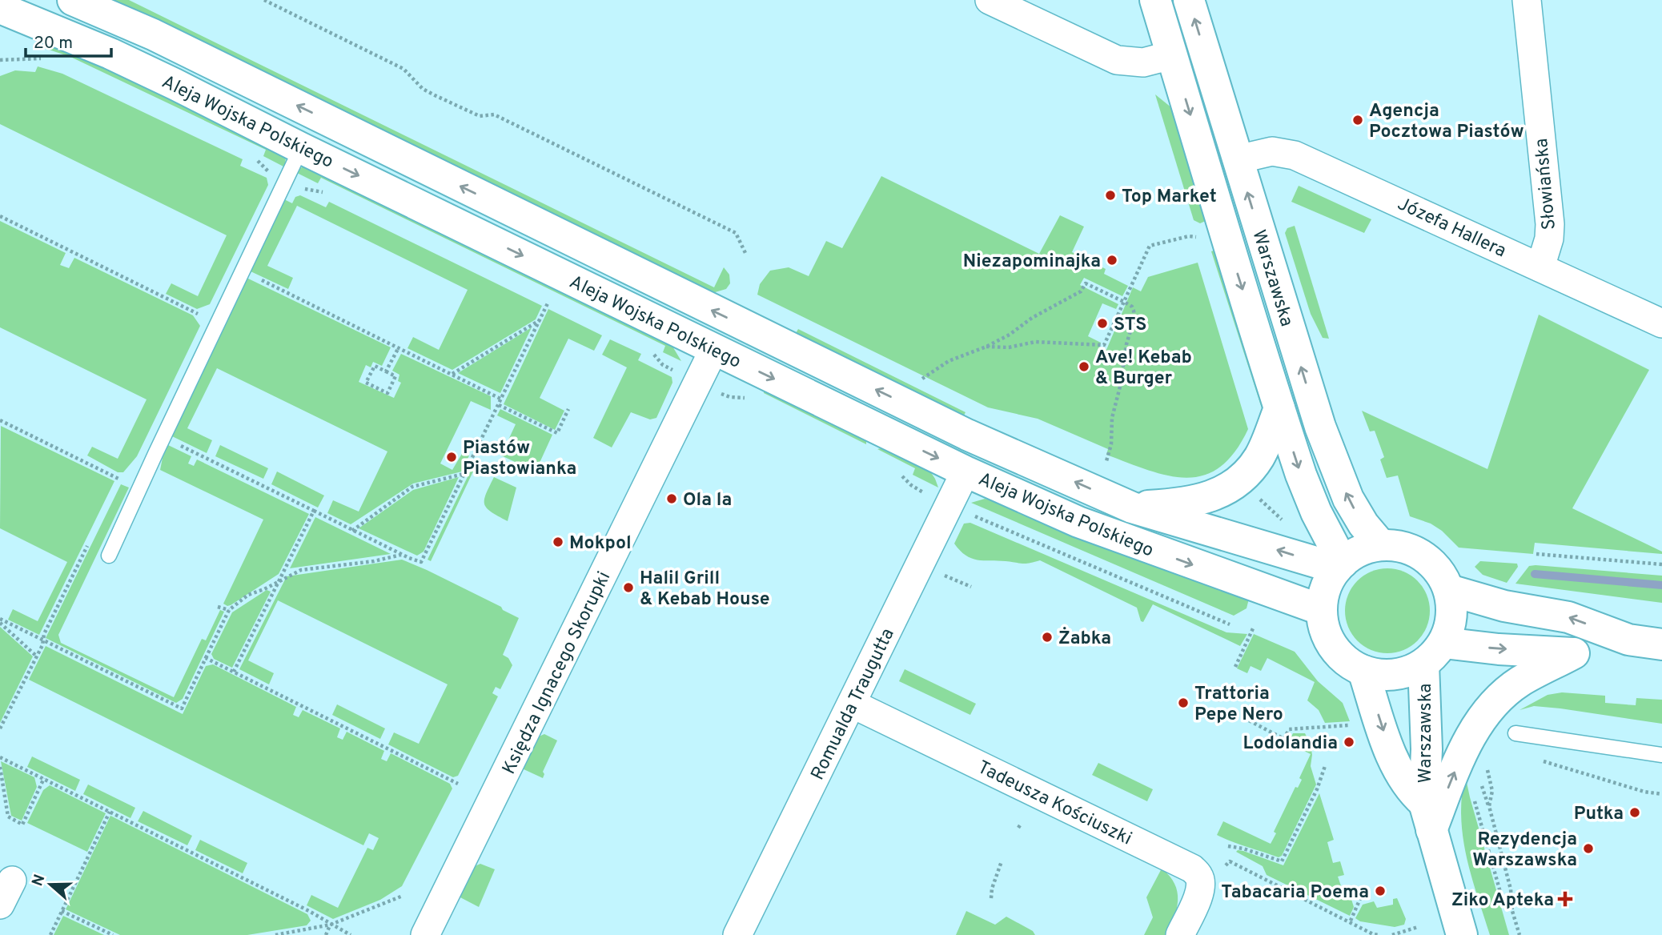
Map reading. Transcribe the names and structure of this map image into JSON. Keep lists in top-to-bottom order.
{
  "streets": {
    "street": [
      "Aleja Wojska Polskiego",
      "Słowiańska",
      "Józefa Hallera",
      "Warszawska",
      "Księdza Ignacego Skorupki",
      "Romualda Traugutta",
      "Tadeusza Kościuszki"
    ]
  },
  "crossings": [
    ["Aleja Wojska Polskiego", "Warszawska"],
    ["Aleja Wojska Polskiego", "Księdza Ignacego Skorupki"],
    ["Aleja Wojska Polskiego", "Romualda Traugutta"],
    ["Słowiańska", "Józefa Hallera"],
    ["Józefa Hallera", "Warszawska"],
    ["Romualda Traugutta", "Tadeusza Kościuszki"]
  ],
  "places": {
    "other": [
      "Agencja Pocztowa Piastów",
      "Top Market",
      "Niezapominajka",
      "STS",
      "Ave! Kebab & Burger",
      "Piastów Piastowianka",
      "Ola la",
      "Mokpol",
      "Halil Grill & Kebab House",
      "Żabka",
      "Trattoria Pepe Nero",
      "Lodolandia",
      "Putka",
      "Rezydencja Warszawska",
      "Tabacaria Poema"
    ],
    "health": ["Ziko Apteka"]
  },
  "scale_bar": "20 m",
  "north": "left"
}
